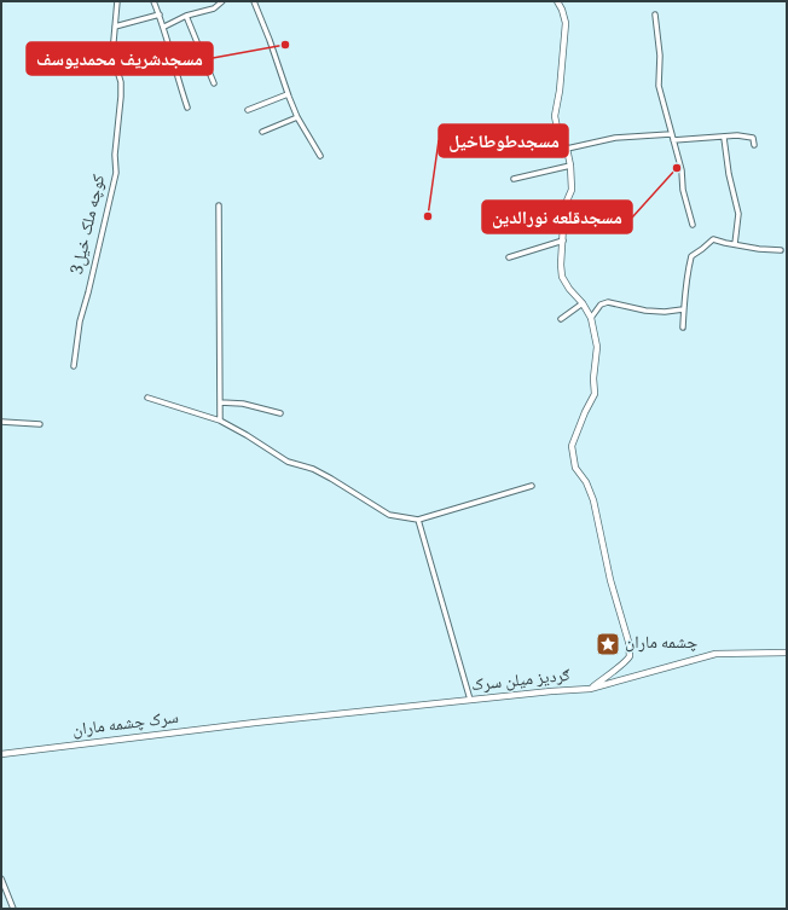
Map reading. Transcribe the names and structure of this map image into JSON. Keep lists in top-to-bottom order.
{
  "streets": {
    "street": ["کوچه ملک خیل3", "ګردیز میلن سرک", "سرک چشمه ماران"]
  },
  "crossings": [
    ["ګردیز میلن سرک", "سرک چشمه ماران"]
  ],
  "places": {
    "other": ["مسجدشریف محمدیوسف", "مسجدقلعه نورالدین", "مسجدطوطاخیل"],
    "place": ["چشمه ماران"]
  }
}
